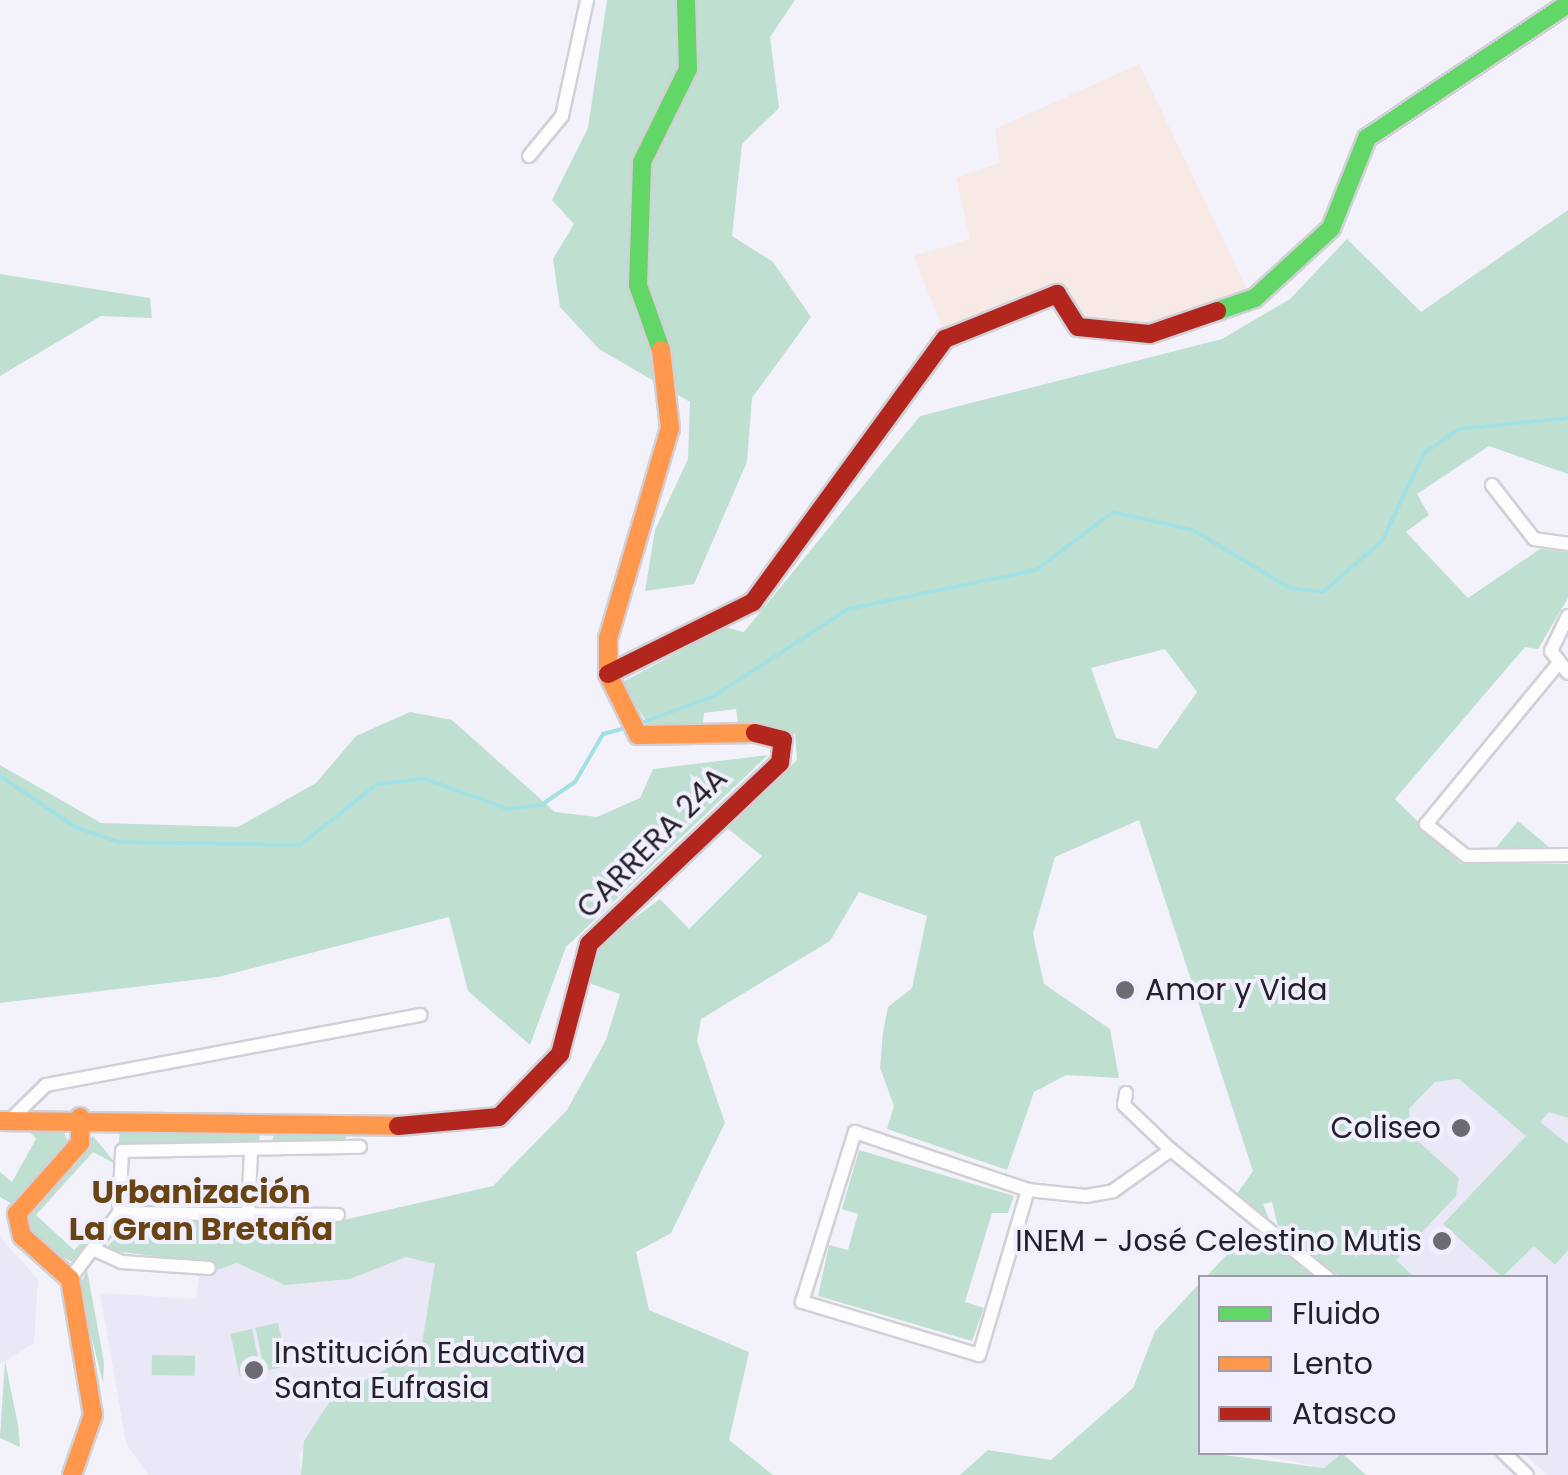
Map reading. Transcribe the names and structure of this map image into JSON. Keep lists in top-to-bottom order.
{
  "streets": {
    "street": ["CARRERA 24A"]
  },
  "districts": ["Urbanización La Gran Bretaña"],
  "places": [
    "Amor y Vida",
    "Coliseo",
    "INEM - José Celestino Mutis",
    "Institución Educativa Santa Eufrasia"
  ],
  "legend": ["Fluido", "Lento", "Atasco"]
}
